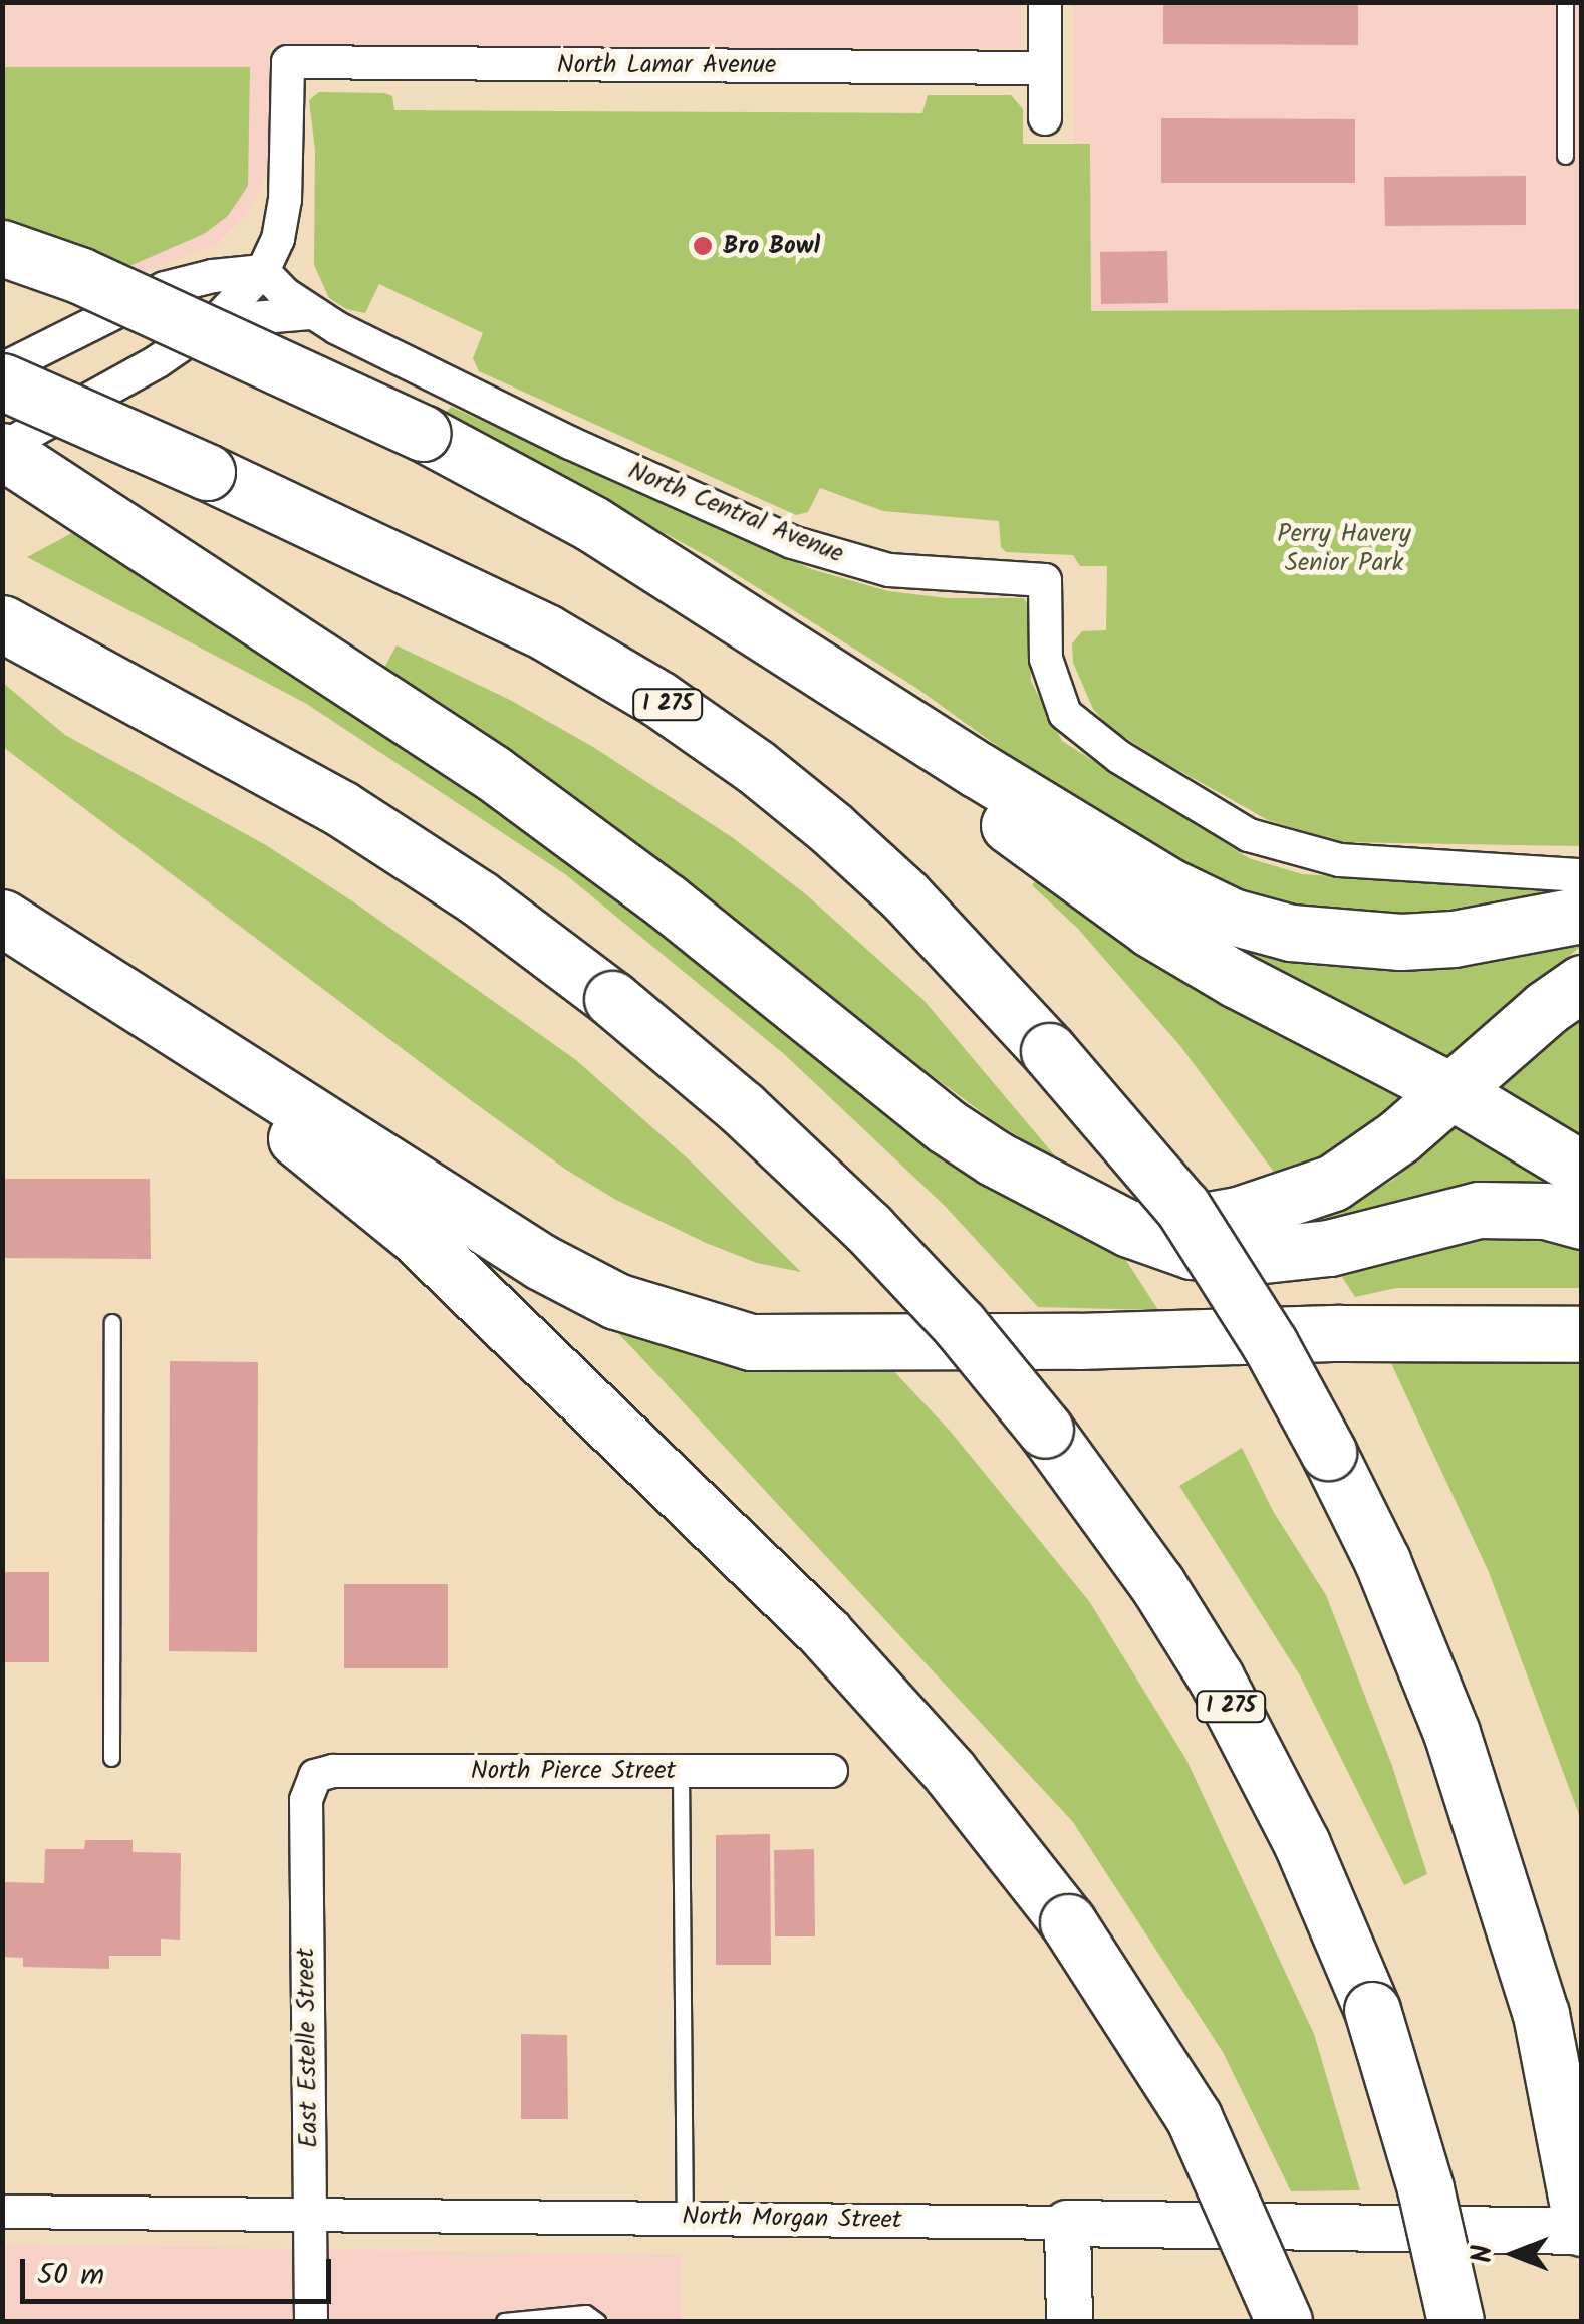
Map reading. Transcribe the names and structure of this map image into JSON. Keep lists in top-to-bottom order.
{
  "streets": {
    "highway": ["I 275"],
    "street": [
      "North Lamar Avenue",
      "North Central Avenue",
      "North Pierce Street",
      "East Estelle Street",
      "North Morgan Street"
    ]
  },
  "crossings": [
    ["North Lamar Avenue", "North Central Avenue"],
    ["I 275", "North Morgan Street"],
    ["North Pierce Street", "East Estelle Street"],
    ["East Estelle Street", "North Morgan Street"]
  ],
  "parks": ["Perry Havery Senior Park"],
  "places": ["Bro Bowl"],
  "scale_bar": "50 m",
  "north": "left"
}
